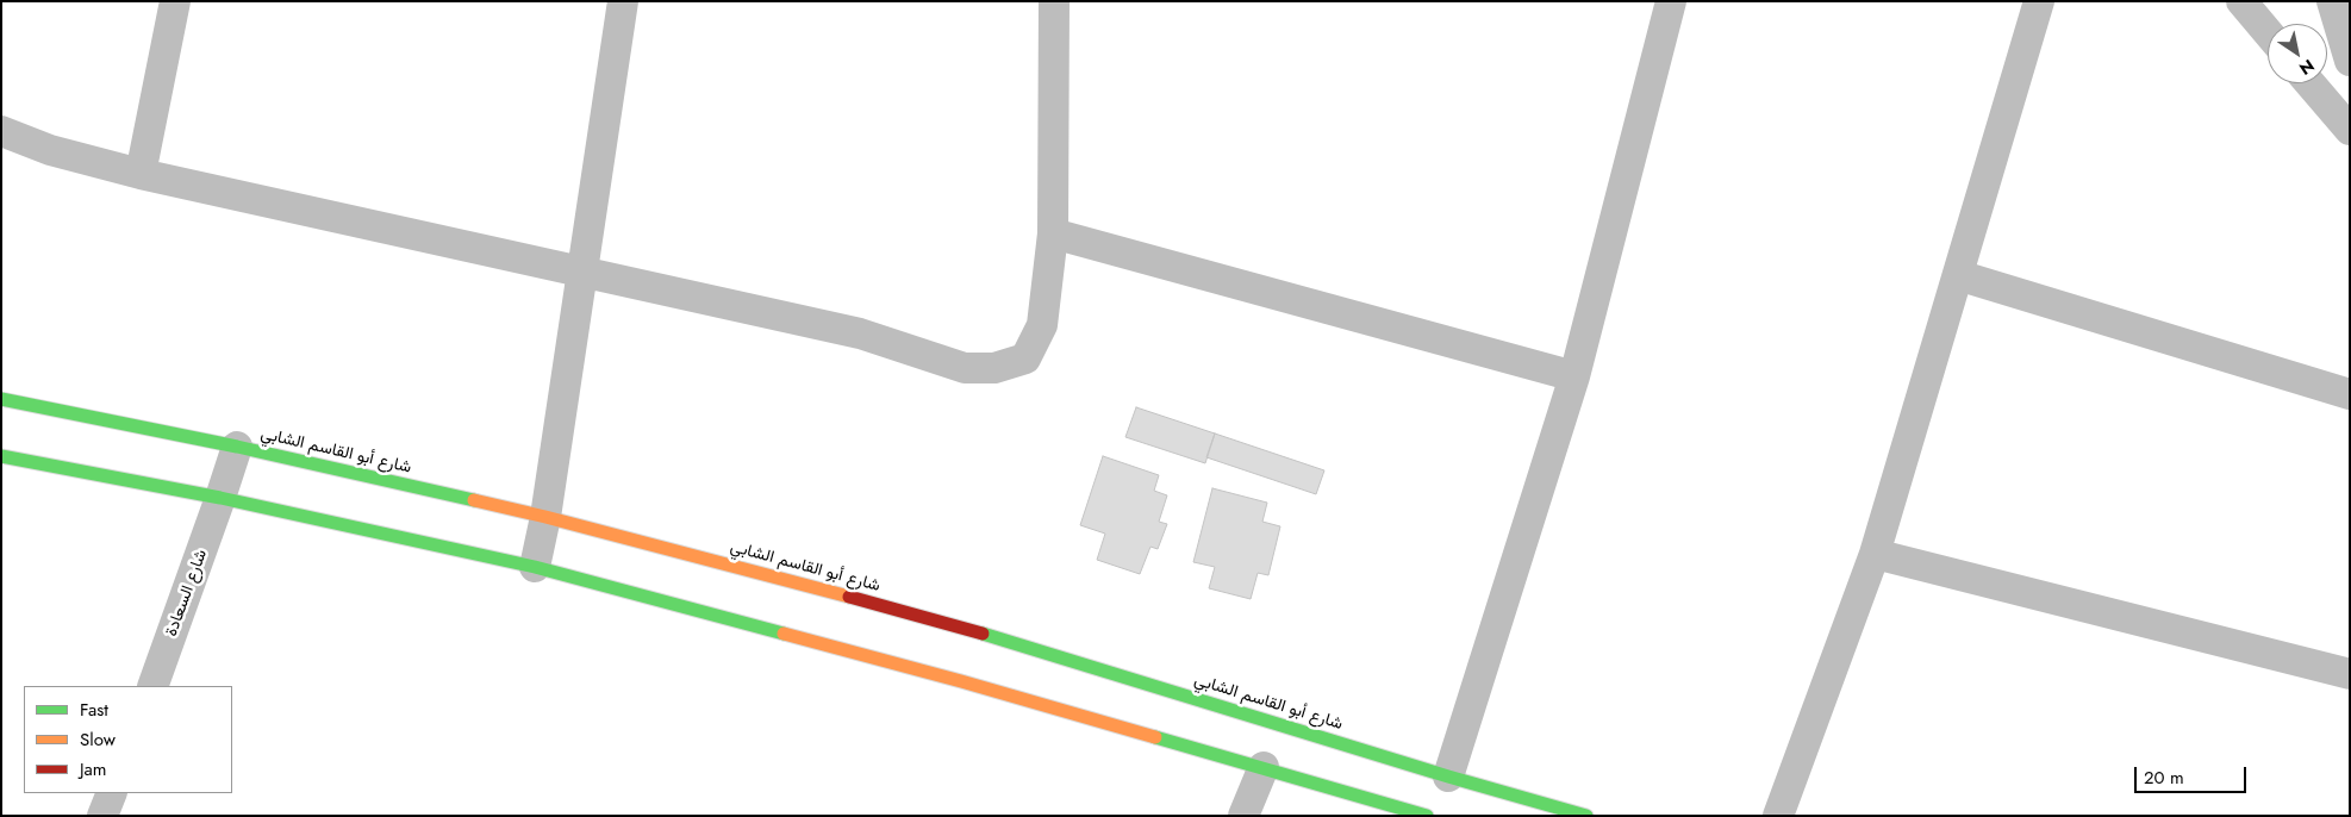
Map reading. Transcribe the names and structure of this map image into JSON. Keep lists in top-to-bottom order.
{
  "streets": {
    "main road": ["شارع أبو القاسم الشابي"],
    "street": ["شارع السعادة"]
  },
  "crossings": [
    ["شارع أبو القاسم الشابي", "شارع السعادة"]
  ],
  "legend": ["Fast", "Slow", "Jam"],
  "scale_bar": "20 m",
  "north": "bottom right"
}
